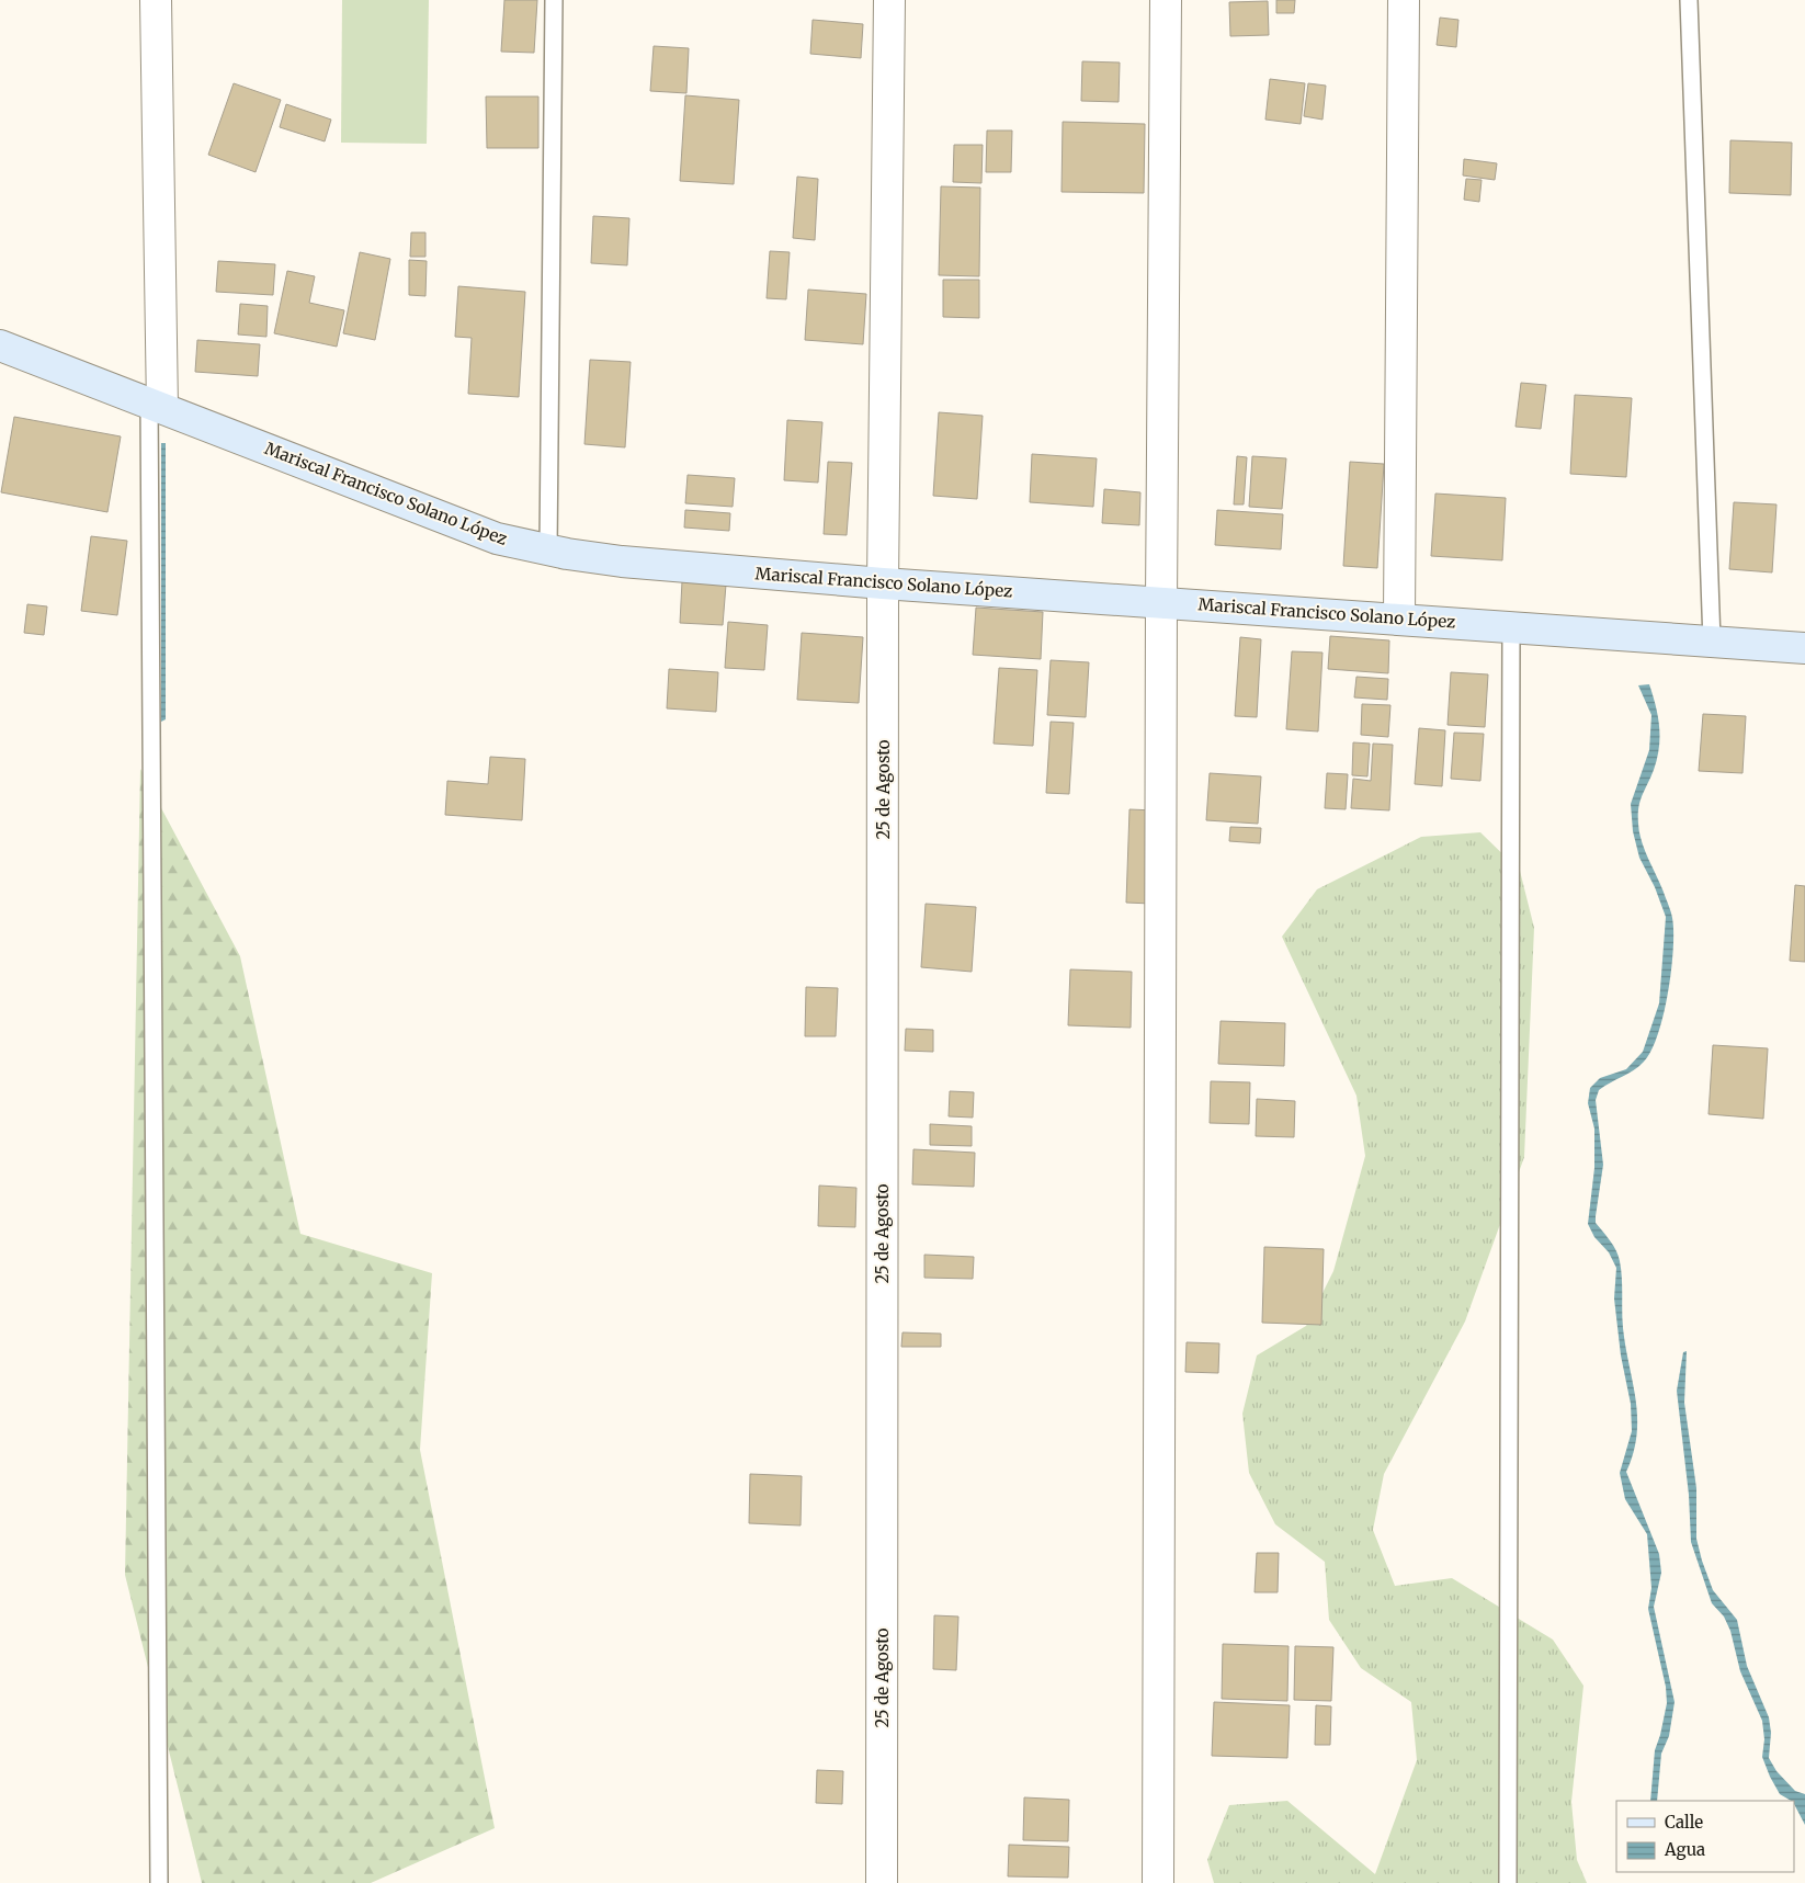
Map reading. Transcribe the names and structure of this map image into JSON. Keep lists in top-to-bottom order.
{
  "streets": {
    "main road": ["Mariscal Francisco Solano López"],
    "street": ["25 de Agosto"]
  },
  "crossings": [
    ["Mariscal Francisco Solano López", "25 de Agosto"]
  ],
  "legend": ["Calle", "Agua"]
}
